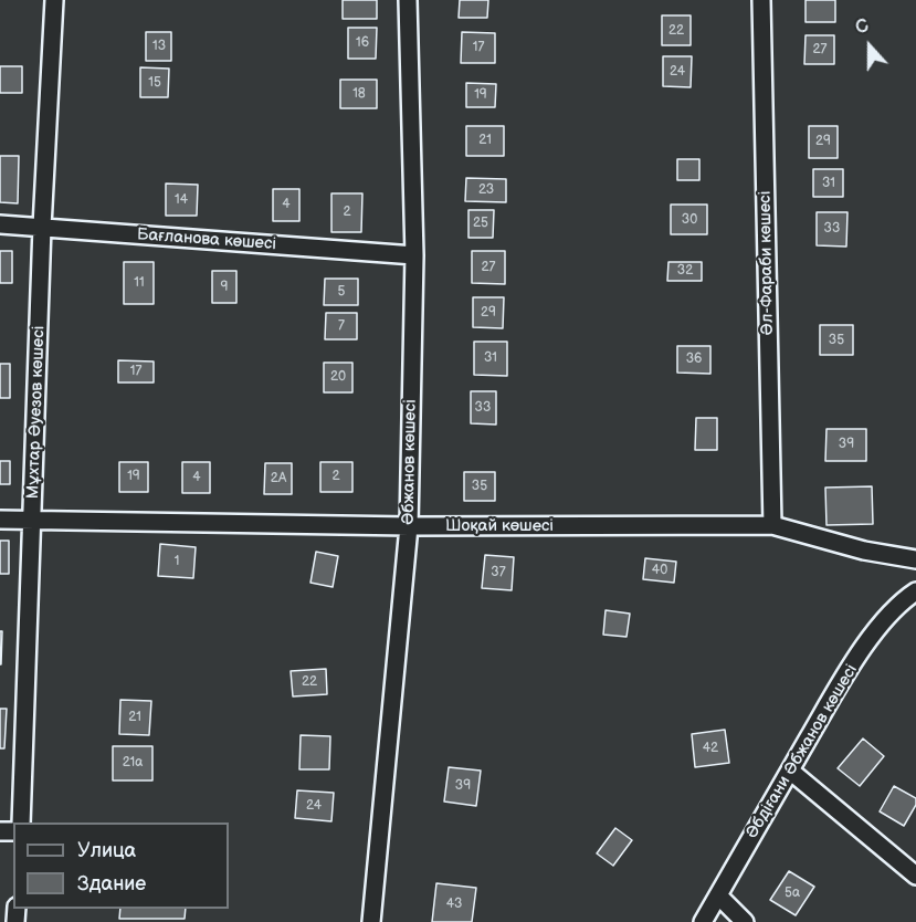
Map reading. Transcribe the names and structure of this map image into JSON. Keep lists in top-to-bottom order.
{
  "streets": {
    "street": [
      "Бағланова көшесі",
      "Әл-Фараби көшесі",
      "Мұхтар Әуезов көшесі",
      "Әбжанов көшесі",
      "Шоқай көшесі",
      "Әбдіғани Әбжанов көшесі"
    ]
  },
  "crossings": [
    ["Бағланова көшесі", "Мұхтар Әуезов көшесі"],
    ["Бағланова көшесі", "Әбжанов көшесі"],
    ["Әл-Фараби көшесі", "Шоқай көшесі"],
    ["Мұхтар Әуезов көшесі", "Шоқай көшесі"],
    ["Әбжанов көшесі", "Шоқай көшесі"]
  ],
  "house_numbers": [
    "22",
    "16",
    "13",
    "17",
    "27",
    "24",
    "15",
    "18",
    "19",
    "21",
    "29",
    "31",
    "23",
    "14",
    "4",
    "2",
    "30",
    "25",
    "33",
    "27",
    "32",
    "11",
    "9",
    "5",
    "29",
    "7",
    "35",
    "31",
    "36",
    "17",
    "20",
    "33",
    "39",
    "19",
    "2",
    "4",
    "2А",
    "35",
    "1",
    "40",
    "37",
    "22",
    "21",
    "42",
    "21а",
    "39",
    "24",
    "5а",
    "43"
  ],
  "legend": ["Улица", "Здание"],
  "north": "top"
}
